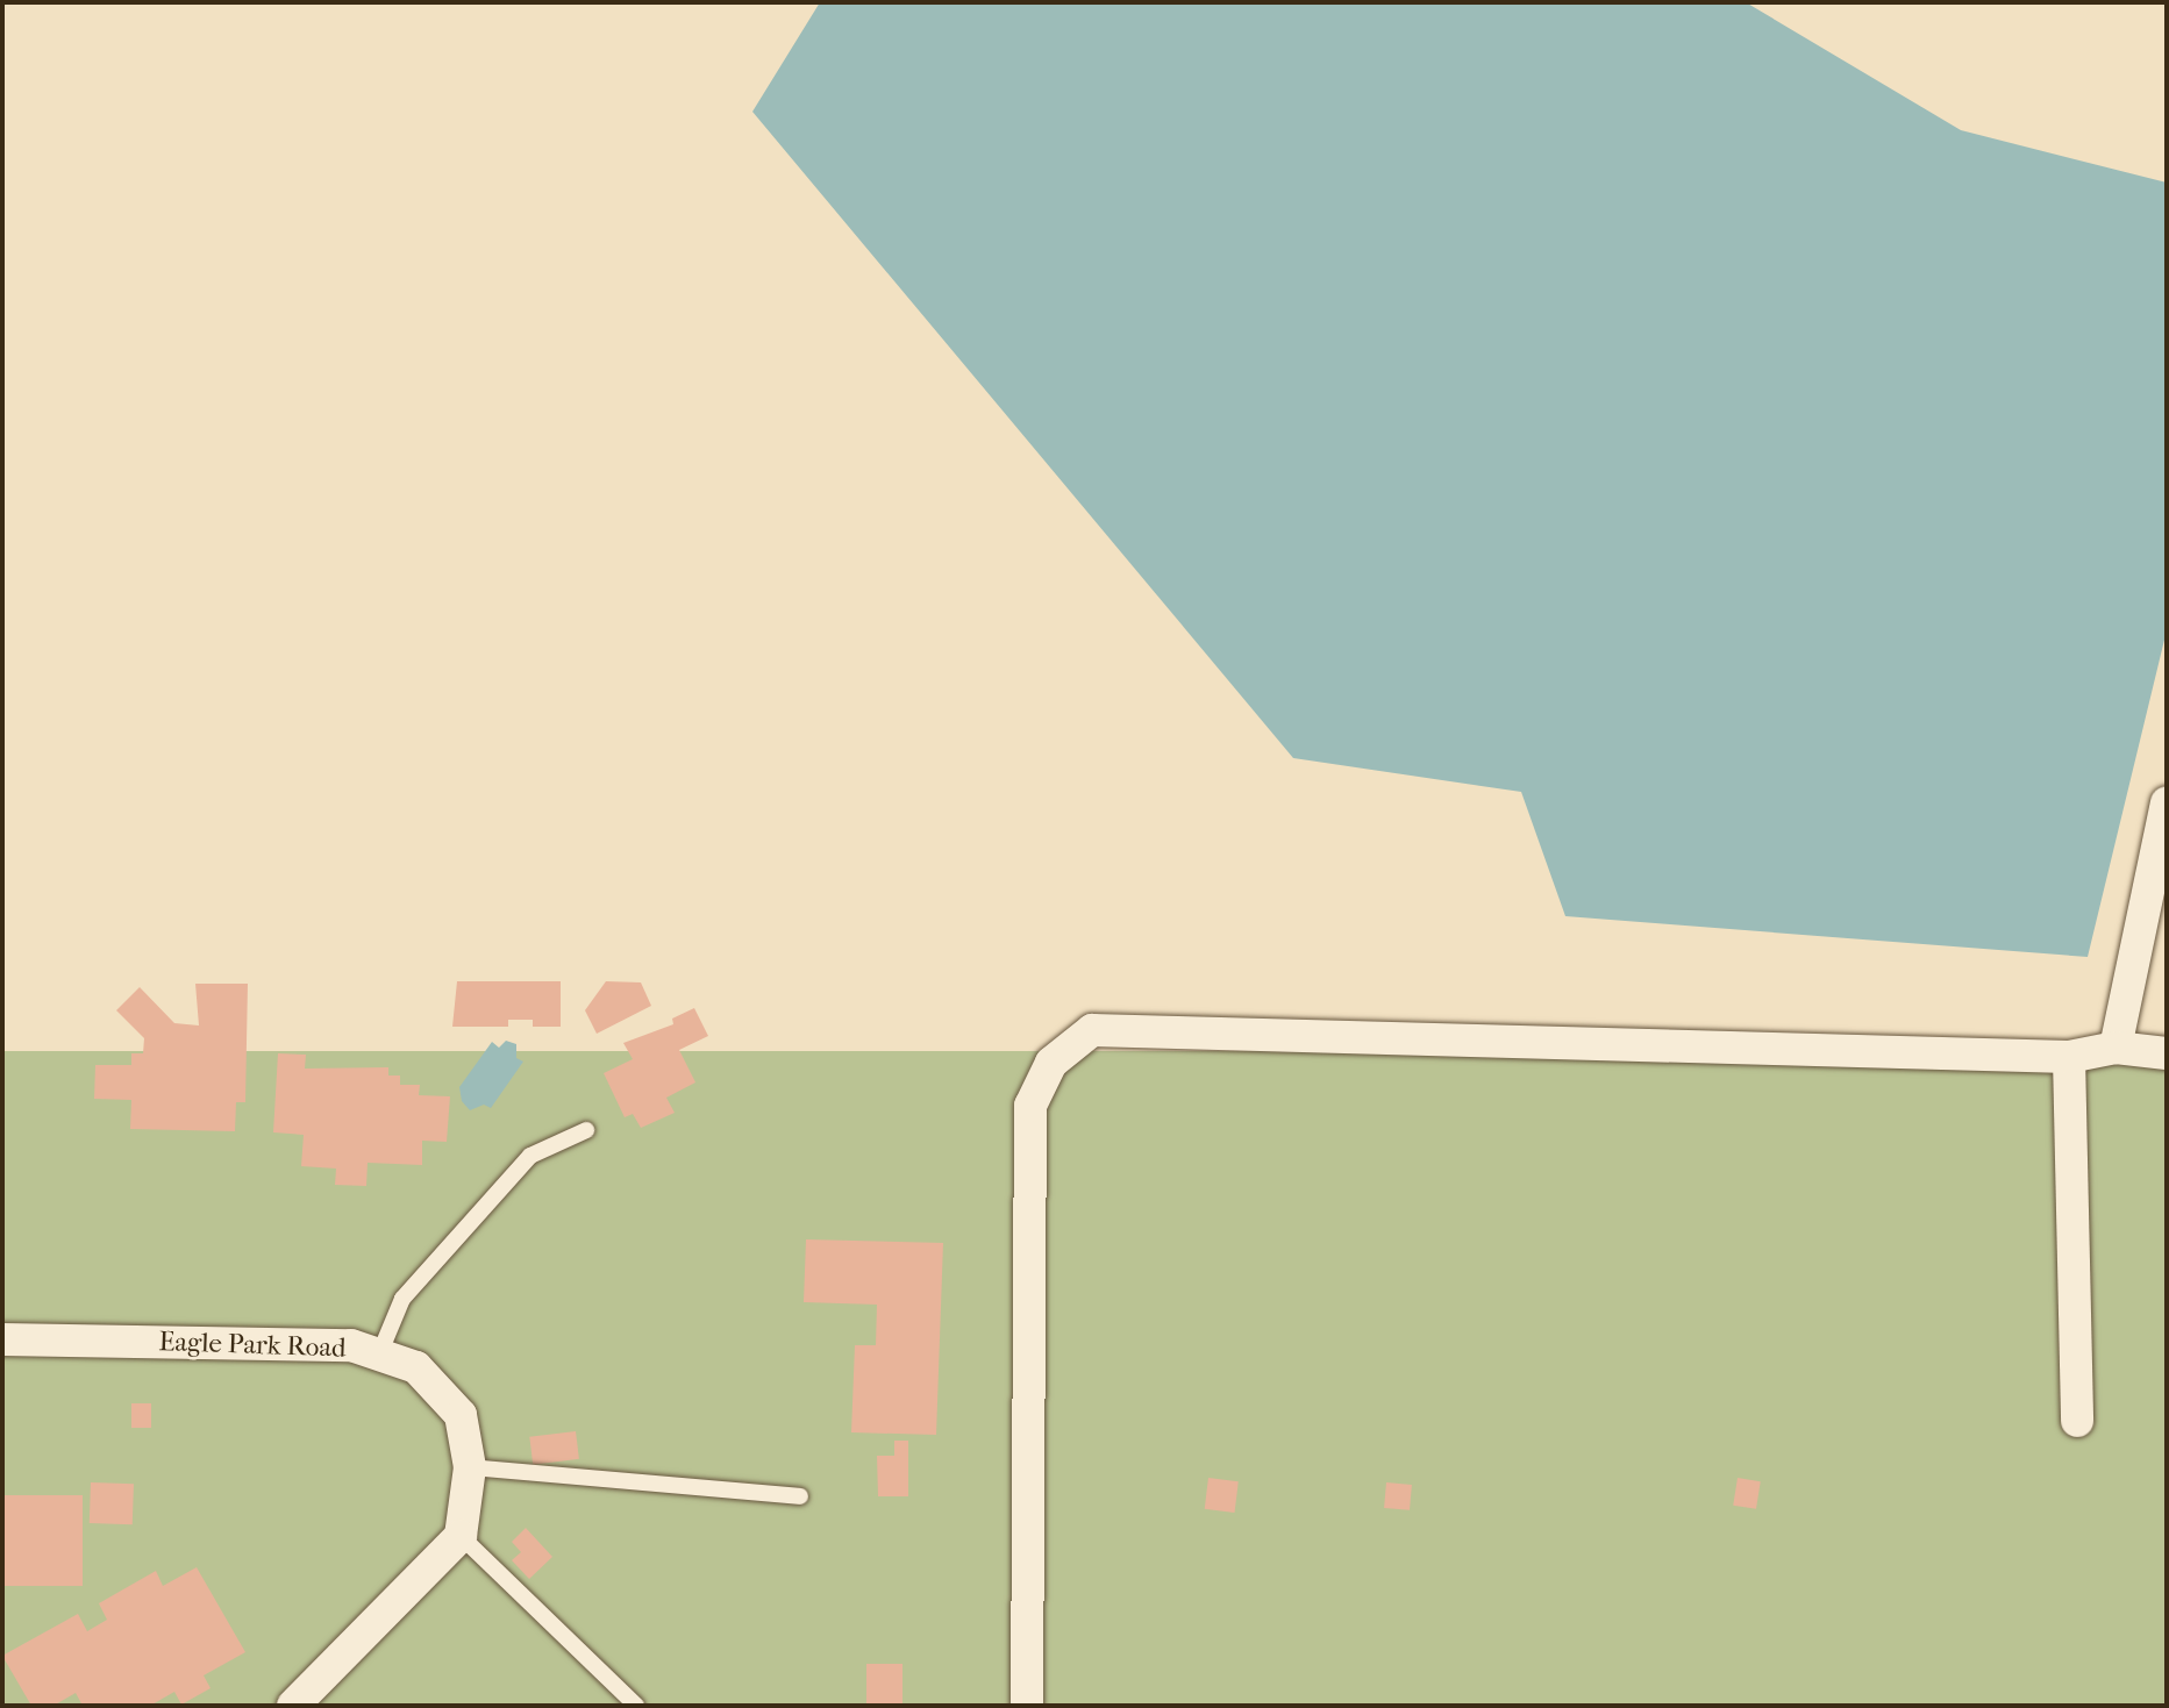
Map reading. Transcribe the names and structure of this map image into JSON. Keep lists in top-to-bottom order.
{
  "streets": {
    "street": ["Eagle Park Road"]
  }
}
